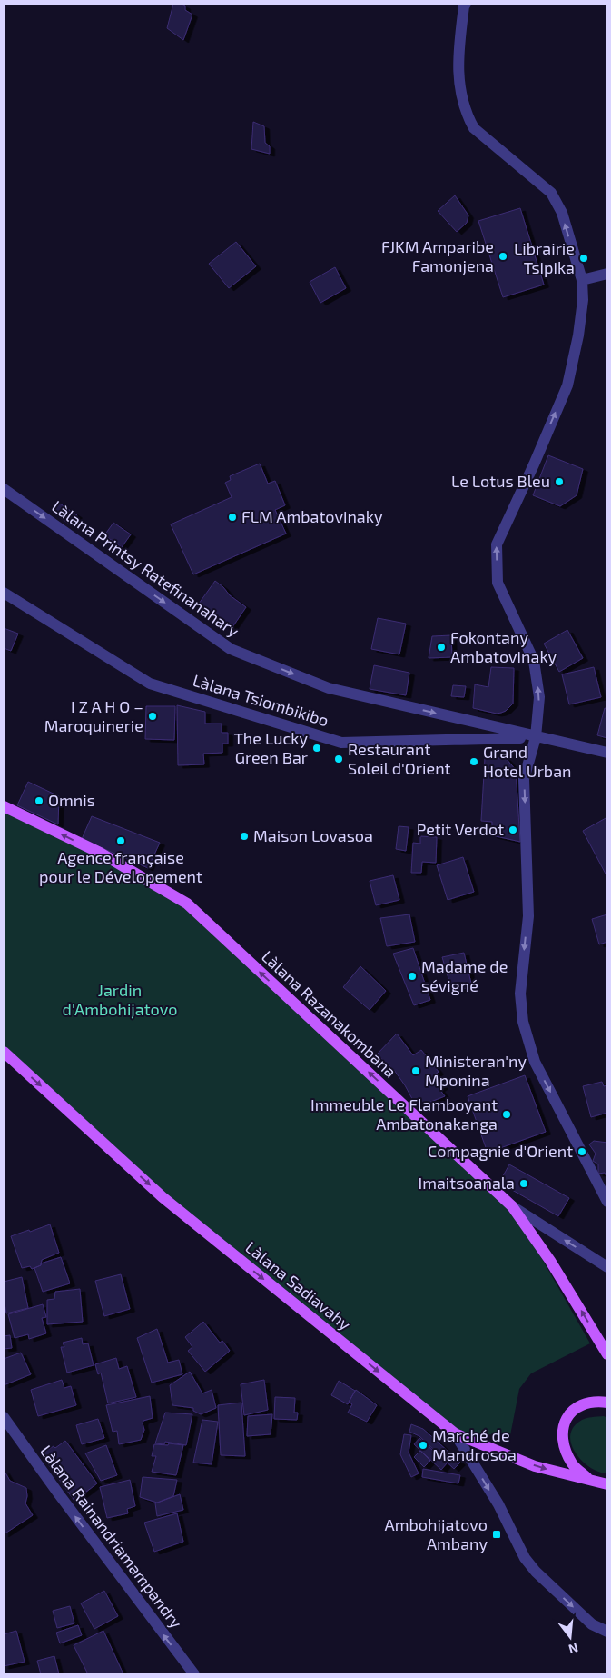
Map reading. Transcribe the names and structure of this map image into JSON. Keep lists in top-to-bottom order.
{
  "streets": {
    "main road": ["Làlana Razanakombana", "Làlana Sadiavahy"],
    "street": ["Làlana Printsy Ratefinanahary", "Làlana Tsiombikibo", "Làlana Rainandriamampandry"]
  },
  "crossings": [
    ["Làlana Printsy Ratefinanahary", "Làlana Tsiombikibo"]
  ],
  "one_way": [
    "Làlana Printsy Ratefinanahary",
    "Làlana Razanakombana",
    "Làlana Sadiavahy",
    "Làlana Rainandriamampandry"
  ],
  "parks": ["Jardin d'Ambohijatovo"],
  "places": {
    "other": [
      "FJKM Amparibe Famonjena",
      "Librairie Tsipika",
      "Le Lotus Bleu",
      "FLM Ambatovinaky",
      "Fokontany Ambatovinaky",
      "I Z A H O – Maroquinerie",
      "The Lucky Green Bar",
      "Restaurant Soleil d'Orient",
      "Grand Hotel Urban",
      "Omnis",
      "Petit Verdot",
      "Maison Lovasoa",
      "Agence française pour le Dévelopement",
      "Madame de sévigné",
      "Ministeran'ny Mponina",
      "Immeuble Le Flamboyant Ambatonakanga",
      "Compagnie d'Orient",
      "Imaitsoanala",
      "Marché de Mandrosoa"
    ],
    "transit": ["Ambohijatovo Ambany"]
  },
  "north": "bottom"
}
